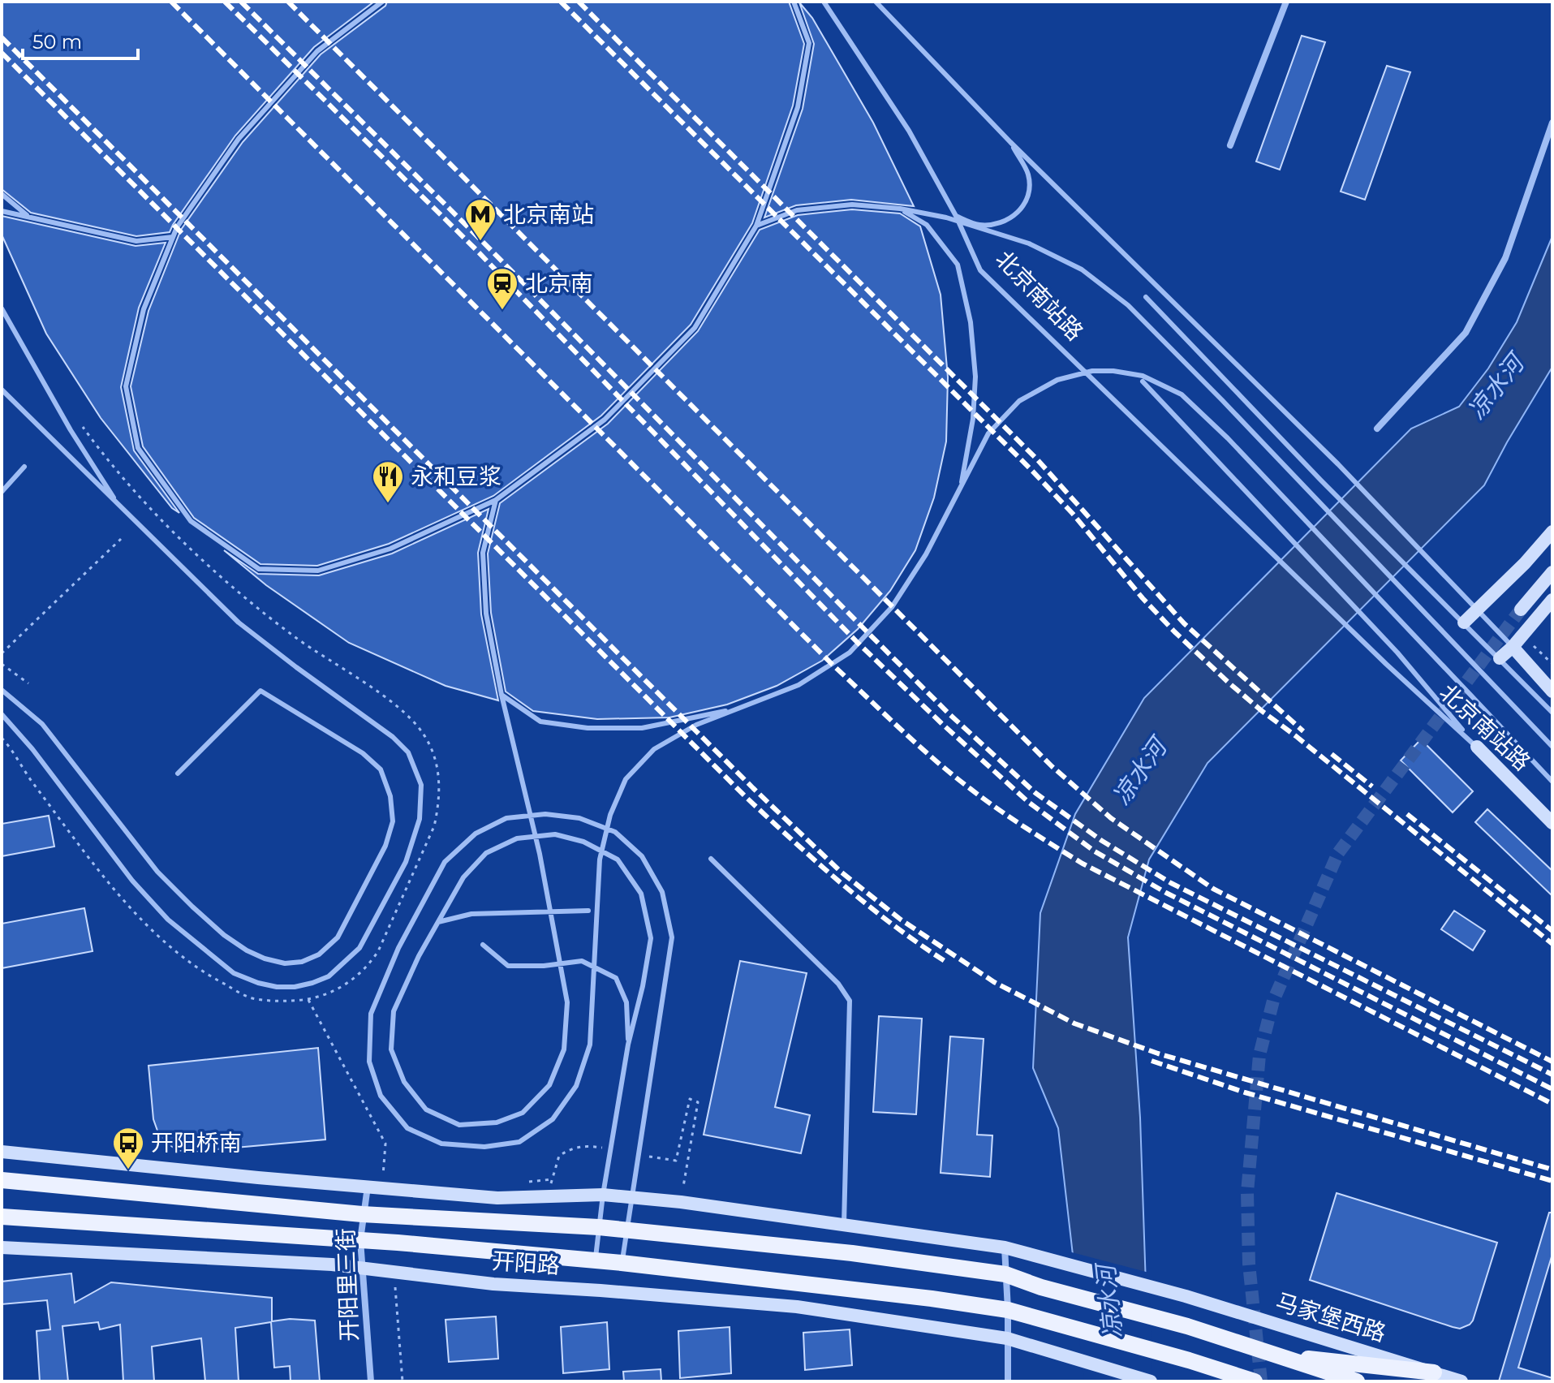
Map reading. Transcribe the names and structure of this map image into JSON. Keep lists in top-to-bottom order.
{
  "streets": {
    "main road": ["开阳路"],
    "street": ["北京南站路", "开阳里三街", "马家堡西路"]
  },
  "crossings": [
    ["开阳路", "开阳里三街"]
  ],
  "water": ["凉水河"],
  "places": {
    "metro station": ["北京南站"],
    "station": ["北京南"],
    "restaurant": ["永和豆浆"],
    "bus stop": ["开阳桥南"]
  },
  "scale_bar": "50 m"
}
